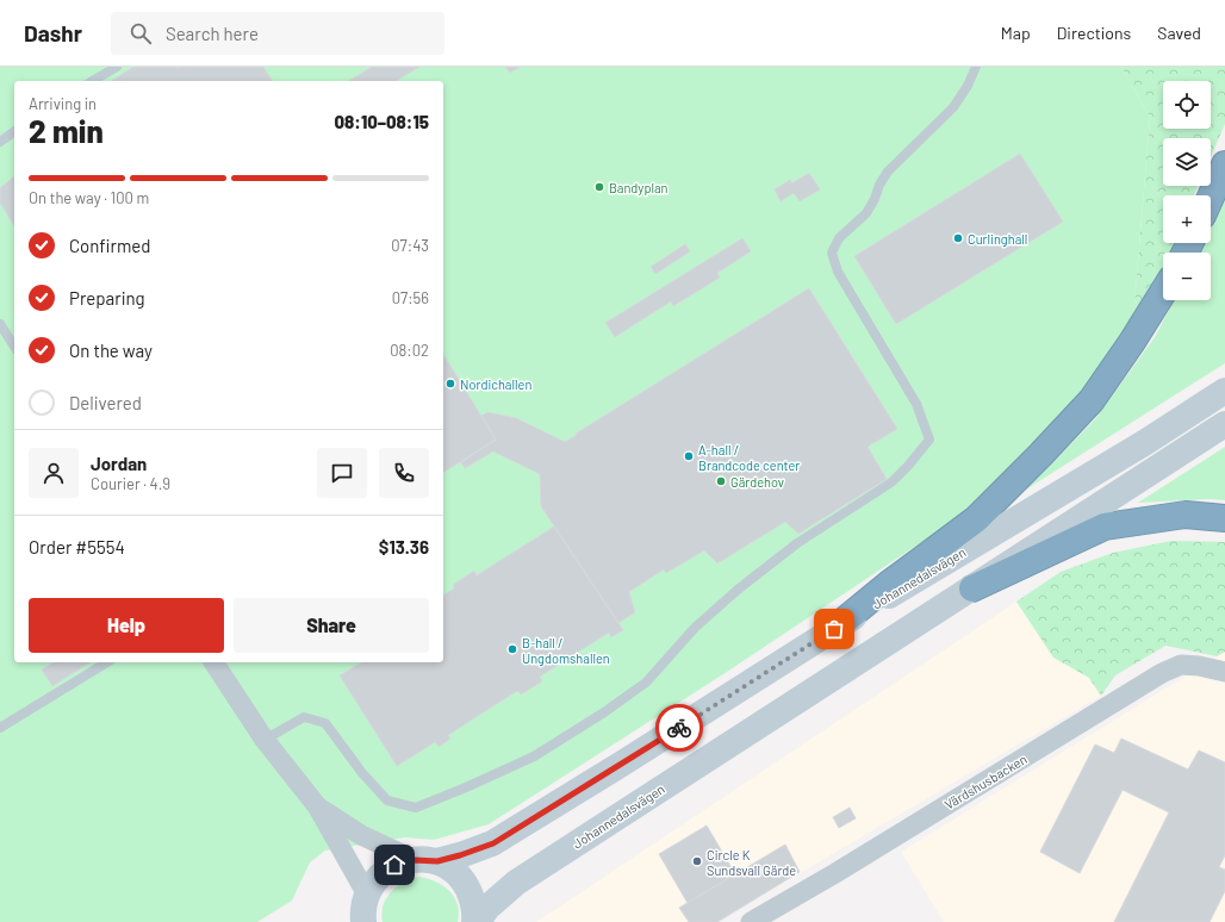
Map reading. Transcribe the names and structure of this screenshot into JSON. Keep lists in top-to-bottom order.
{
  "streets": {
    "main road": ["Johannedalsvägen"],
    "street": ["Värdshusbacken"]
  },
  "places": [
    "Bandyplan",
    "Curlinghall",
    "Nordichallen",
    "A-hall / Brandcode center",
    "Gärdehov",
    "B-hall / Ungdomshallen",
    "Circle K Sundsvall Gärde"
  ],
  "page": {
    "header": "Dashr",
    "search": "Search here",
    "nav": ["Map", "Directions", "Saved"],
    "map_buttons": ["+", "−"],
    "heading": ["2 min", "Arriving in", "08:10–08:15"],
    "panel": [
      "Jordan",
      "Courier · 4.9",
      "Order #5554",
      "$13.36"
    ],
    "bar": "On the way · 100 m",
    "list": [
      ["Confirmed", "07:43"],
      ["Preparing", "07:56"],
      ["On the way", "08:02"],
      "Delivered"
    ],
    "buttons": ["Help", "Share"]
  }
}
